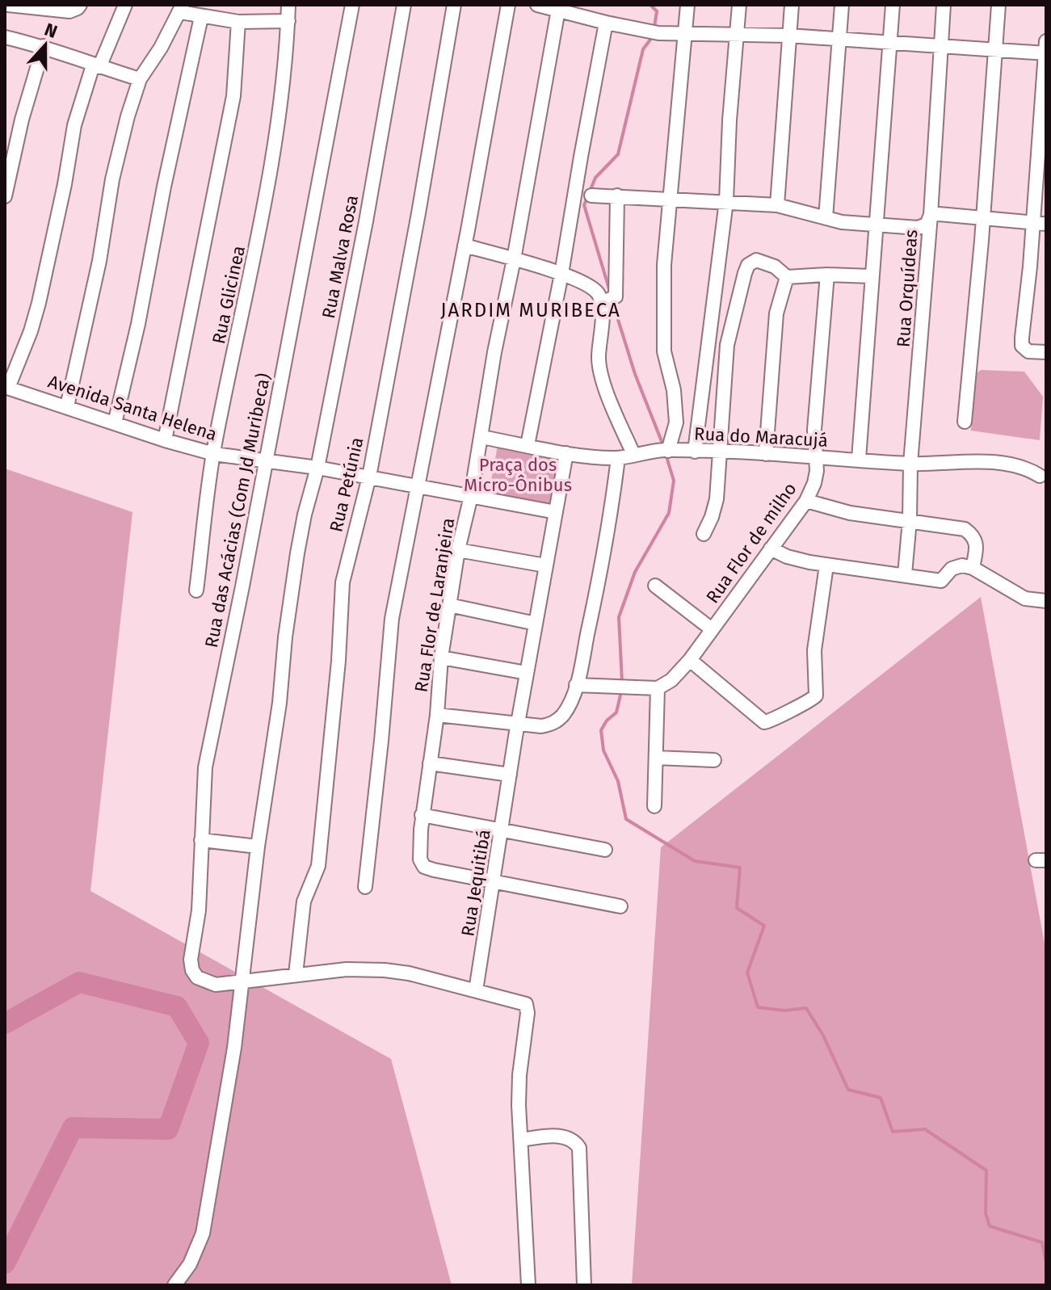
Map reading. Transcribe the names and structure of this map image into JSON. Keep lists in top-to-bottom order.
{
  "streets": {
    "street": [
      "Rua Malva Rosa",
      "Rua Orquídeas",
      "Rua Glicinea",
      "Avenida Santa Helena",
      "Rua do Maracujá",
      "Rua Petúnia",
      "Rua das Acácias (Com Jd Muribeca)",
      "Rua Flor de milho",
      "Rua Flor de Laranjeira",
      "Rua Jequitibá"
    ]
  },
  "crossings": [
    ["Rua Malva Rosa", "Avenida Santa Helena"],
    ["Rua Malva Rosa", "Rua das Acácias (Com Jd Muribeca)"],
    ["Rua Orquídeas", "Rua do Maracujá"],
    ["Rua Glicinea", "Avenida Santa Helena"],
    ["Avenida Santa Helena", "Rua Petúnia"],
    ["Avenida Santa Helena", "Rua das Acácias (Com Jd Muribeca)"],
    ["Avenida Santa Helena", "Rua Flor de Laranjeira"],
    ["Avenida Santa Helena", "Rua Jequitibá"],
    ["Rua do Maracujá", "Rua Flor de milho"],
    ["Rua do Maracujá", "Rua Flor de Laranjeira"],
    ["Rua do Maracujá", "Rua Jequitibá"],
    ["Rua Flor de Laranjeira", "Rua Jequitibá"]
  ],
  "districts": ["JARDIM MURIBECA"],
  "parks": ["Praça dos Micro-Ônibus"],
  "north": "top"
}
